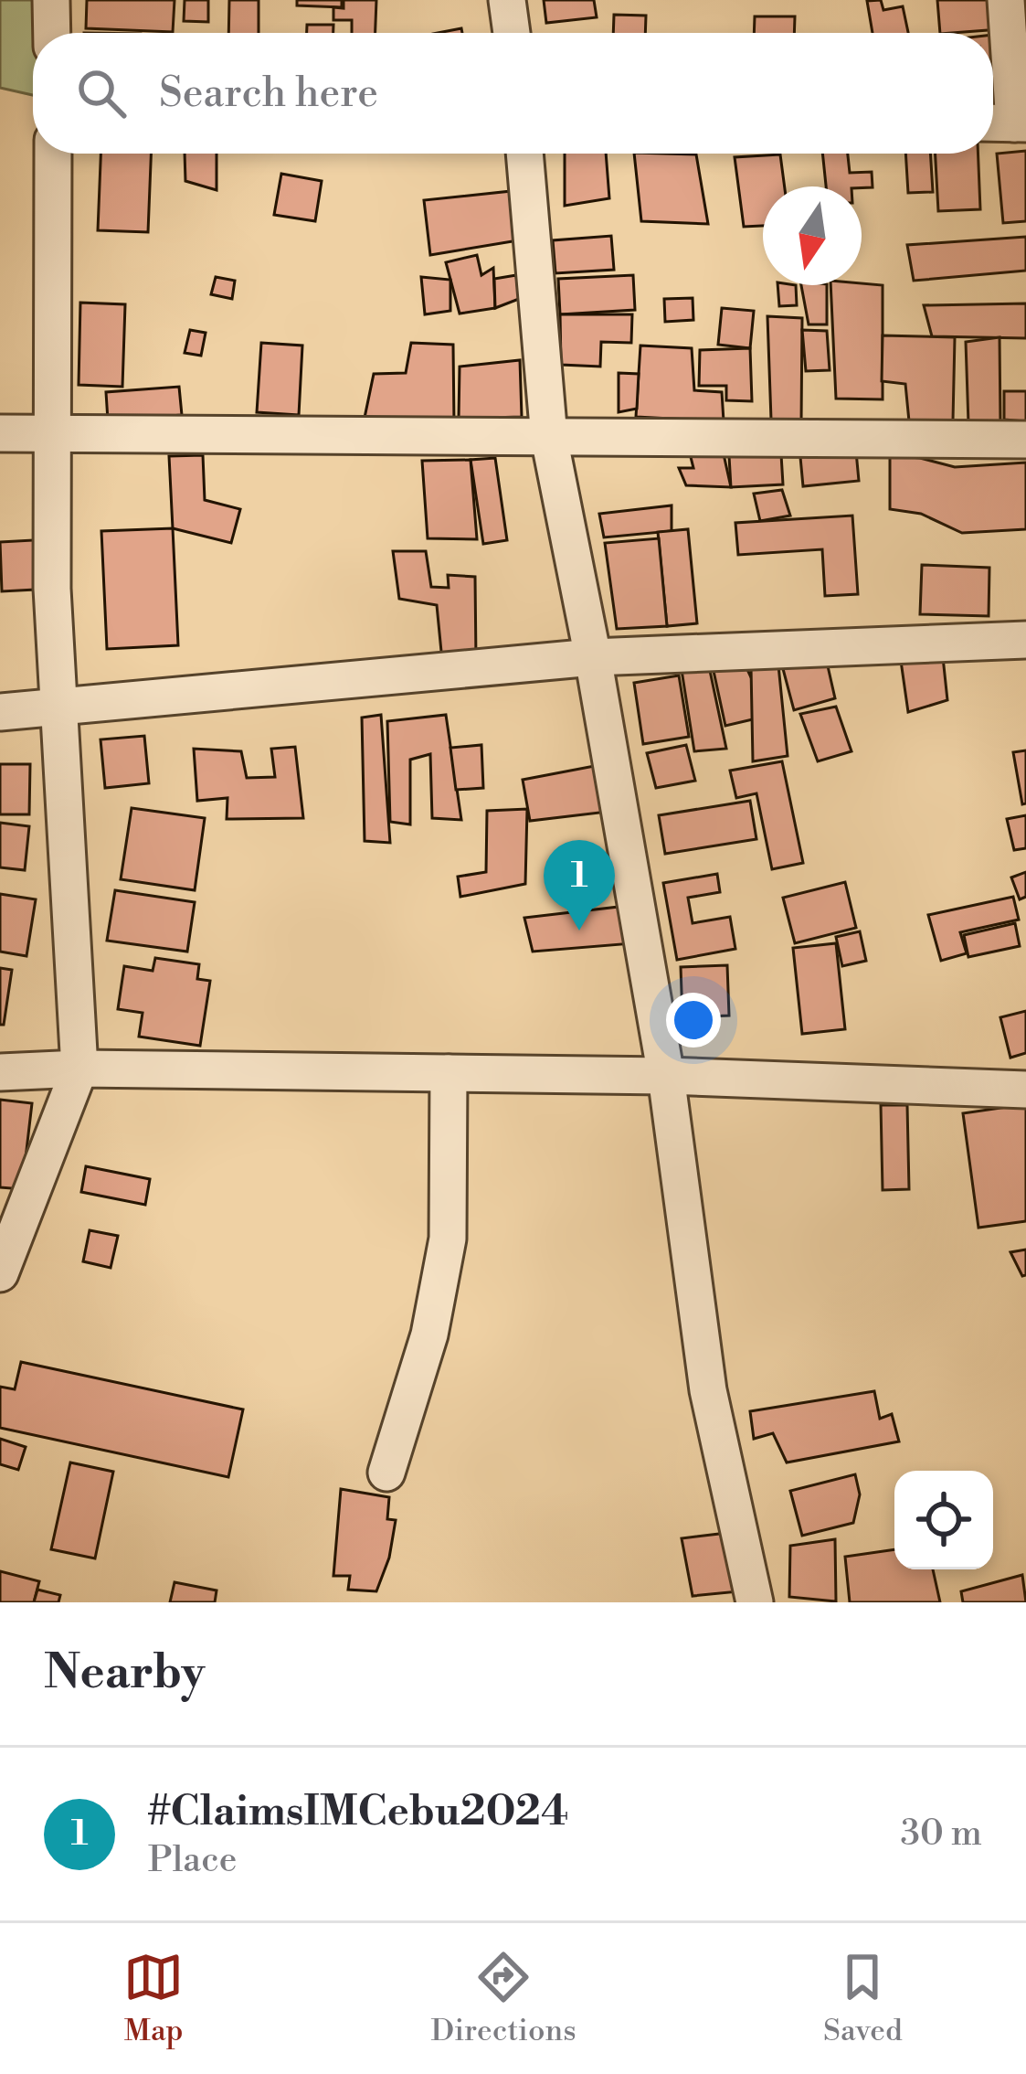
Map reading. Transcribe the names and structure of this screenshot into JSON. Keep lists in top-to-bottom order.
{
  "north": "bottom",
  "page": {
    "search": "Search here",
    "pins": "1",
    "heading": "Nearby",
    "list": [
      {
        "mark": "1",
        "name": "#ClaimsIMCebu2024",
        "note": "Place",
        "value": "30 m"
      }
    ],
    "nav": ["Map", "Directions", "Saved"]
  }
}
